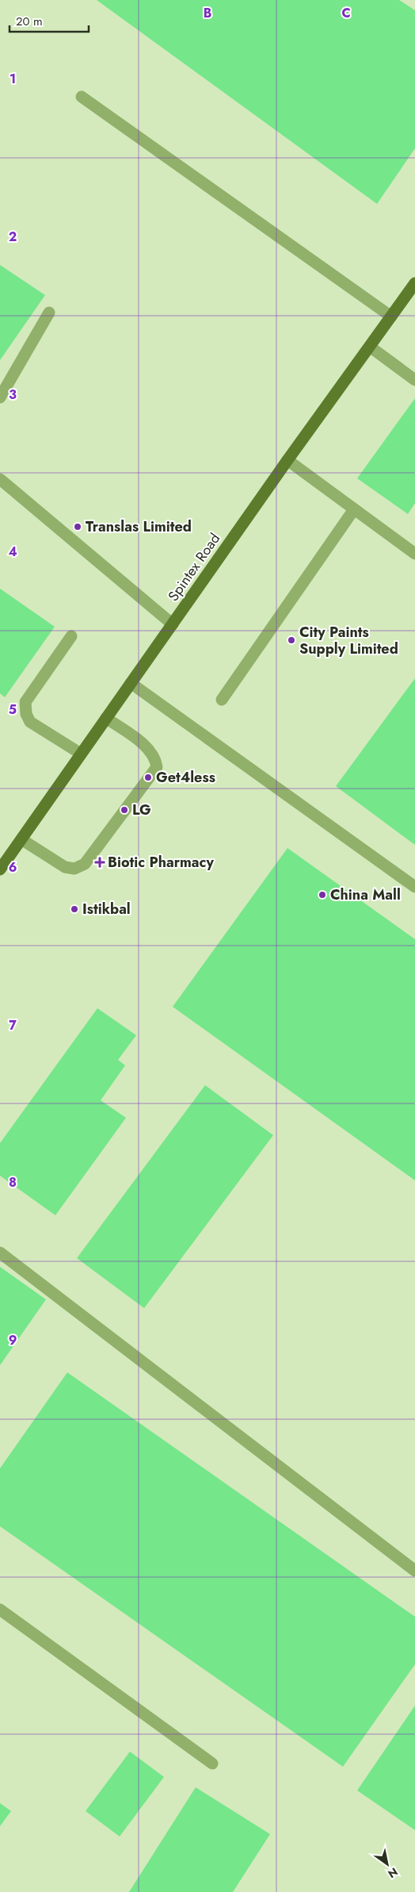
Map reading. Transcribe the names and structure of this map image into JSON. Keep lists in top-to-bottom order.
{
  "streets": {
    "main road": ["Spintex Road"]
  },
  "places": {
    "other": [
      "Translas Limited",
      "City Paints Supply Limited",
      "Get4less",
      "LG",
      "China Mall",
      "Istikbal"
    ],
    "health": ["Biotic Pharmacy"]
  },
  "scale_bar": "20 m",
  "north": "bottom right",
  "grid": {
    "columns": ["B", "C"],
    "rows": [
      "1",
      "2",
      "3",
      "4",
      "5",
      "6",
      "7",
      "8",
      "9"
    ]
  }
}
